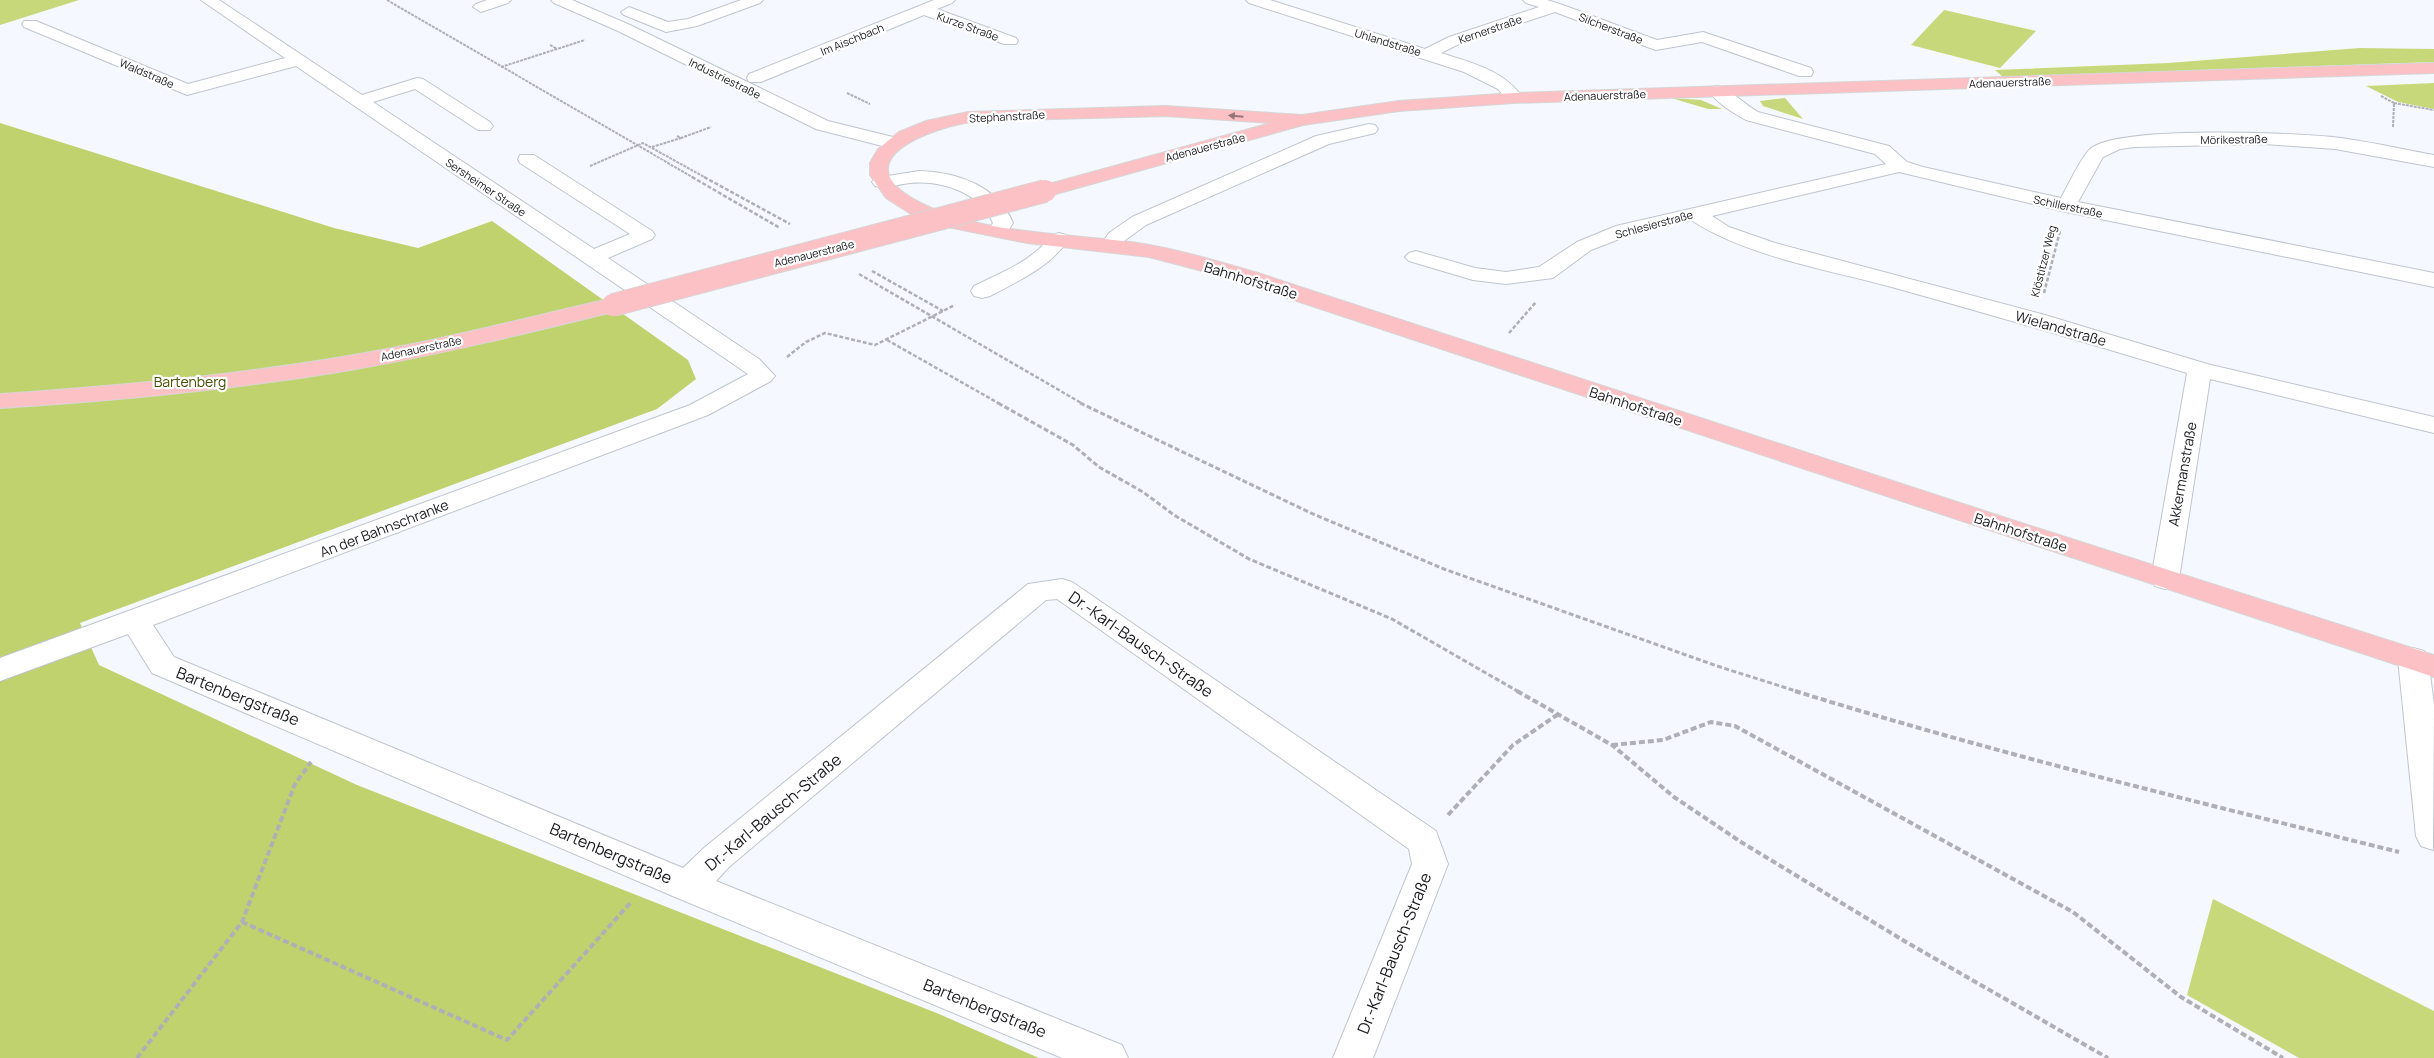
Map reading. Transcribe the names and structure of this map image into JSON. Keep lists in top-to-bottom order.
{
  "streets": {
    "main road": ["Adenauerstraße", "Stephanstraße", "Bahnhofstraße"],
    "street": [
      "Kurze Straße",
      "Silcherstraße",
      "Kernerstraße",
      "Im Aischbach",
      "Uhlandstraße",
      "Waldstraße",
      "Industriestraße",
      "Mörikestraße",
      "Sersheimer Straße",
      "Schillerstraße",
      "Schlesierstraße",
      "Wielandstraße",
      "Akkermanstraße",
      "An der Bahnschranke",
      "Dr.-Karl-Bausch-Straße",
      "Bartenbergstraße"
    ],
    "path": ["Klöstitzer Weg"]
  },
  "crossings": [
    ["Kurze Straße", "Im Aischbach"],
    ["Silcherstraße", "Kernerstraße"],
    ["Kernerstraße", "Uhlandstraße"],
    ["Uhlandstraße", "Adenauerstraße"],
    ["Waldstraße", "Sersheimer Straße"],
    ["Industriestraße", "Stephanstraße"],
    ["Adenauerstraße", "Schillerstraße"],
    ["Mörikestraße", "Schillerstraße"],
    ["Mörikestraße", "Klöstitzer Weg"],
    ["Sersheimer Straße", "An der Bahnschranke"],
    ["Schillerstraße", "Schlesierstraße"],
    ["Schillerstraße", "Klöstitzer Weg"],
    ["Schlesierstraße", "Wielandstraße"],
    ["Klöstitzer Weg", "Wielandstraße"],
    ["Bahnhofstraße", "Akkermanstraße"],
    ["Wielandstraße", "Akkermanstraße"],
    ["An der Bahnschranke", "Bartenbergstraße"],
    ["Dr.-Karl-Bausch-Straße", "Bartenbergstraße"]
  ],
  "parks": ["Bartenberg"]
}
